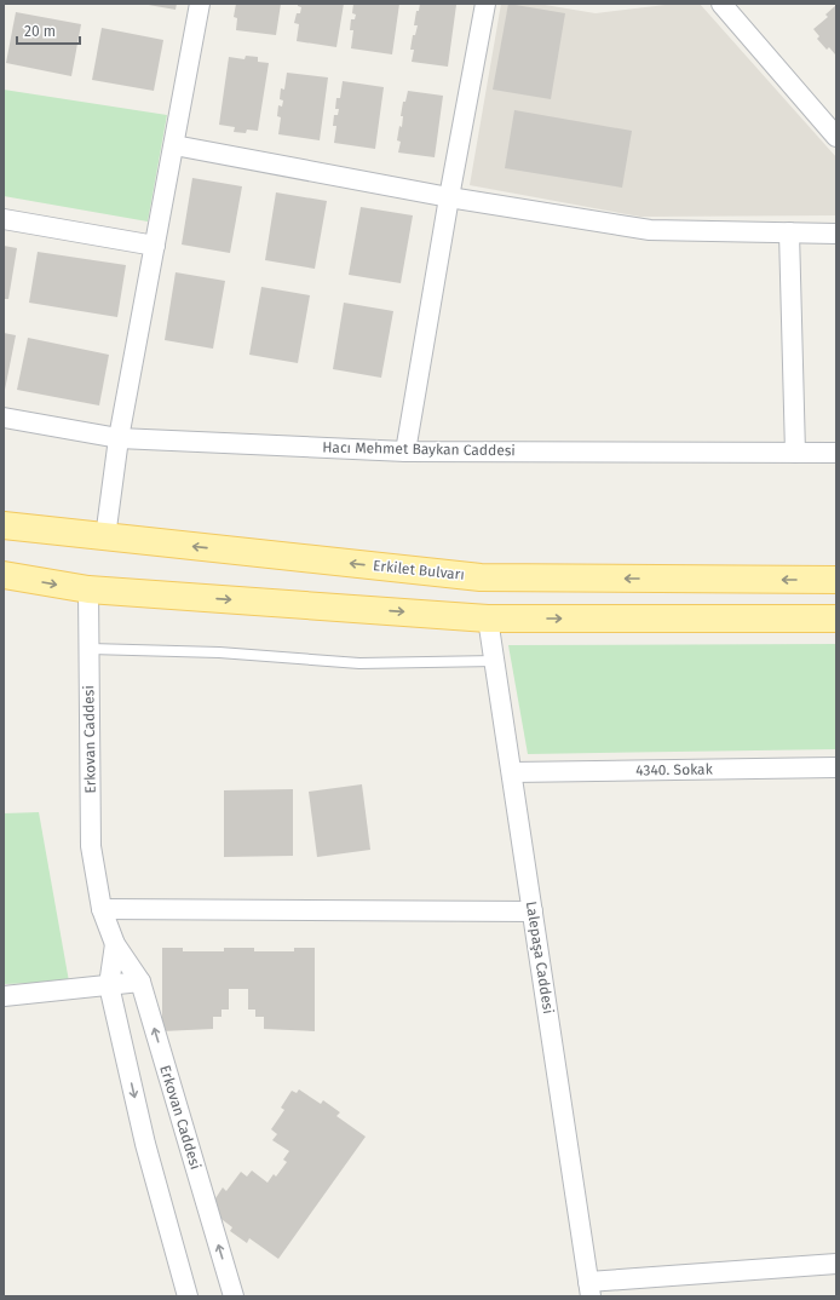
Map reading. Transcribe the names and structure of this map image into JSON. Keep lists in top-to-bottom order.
{
  "streets": {
    "main road": ["Erkilet Bulvarı"],
    "street": [
      "Hacı Mehmet Baykan Caddesi",
      "Erkovan Caddesi",
      "4340. Sokak",
      "Lalepaşa Caddesi"
    ]
  },
  "crossings": [
    ["4340. Sokak", "Lalepaşa Caddesi"]
  ],
  "scale_bar": "20 m"
}
